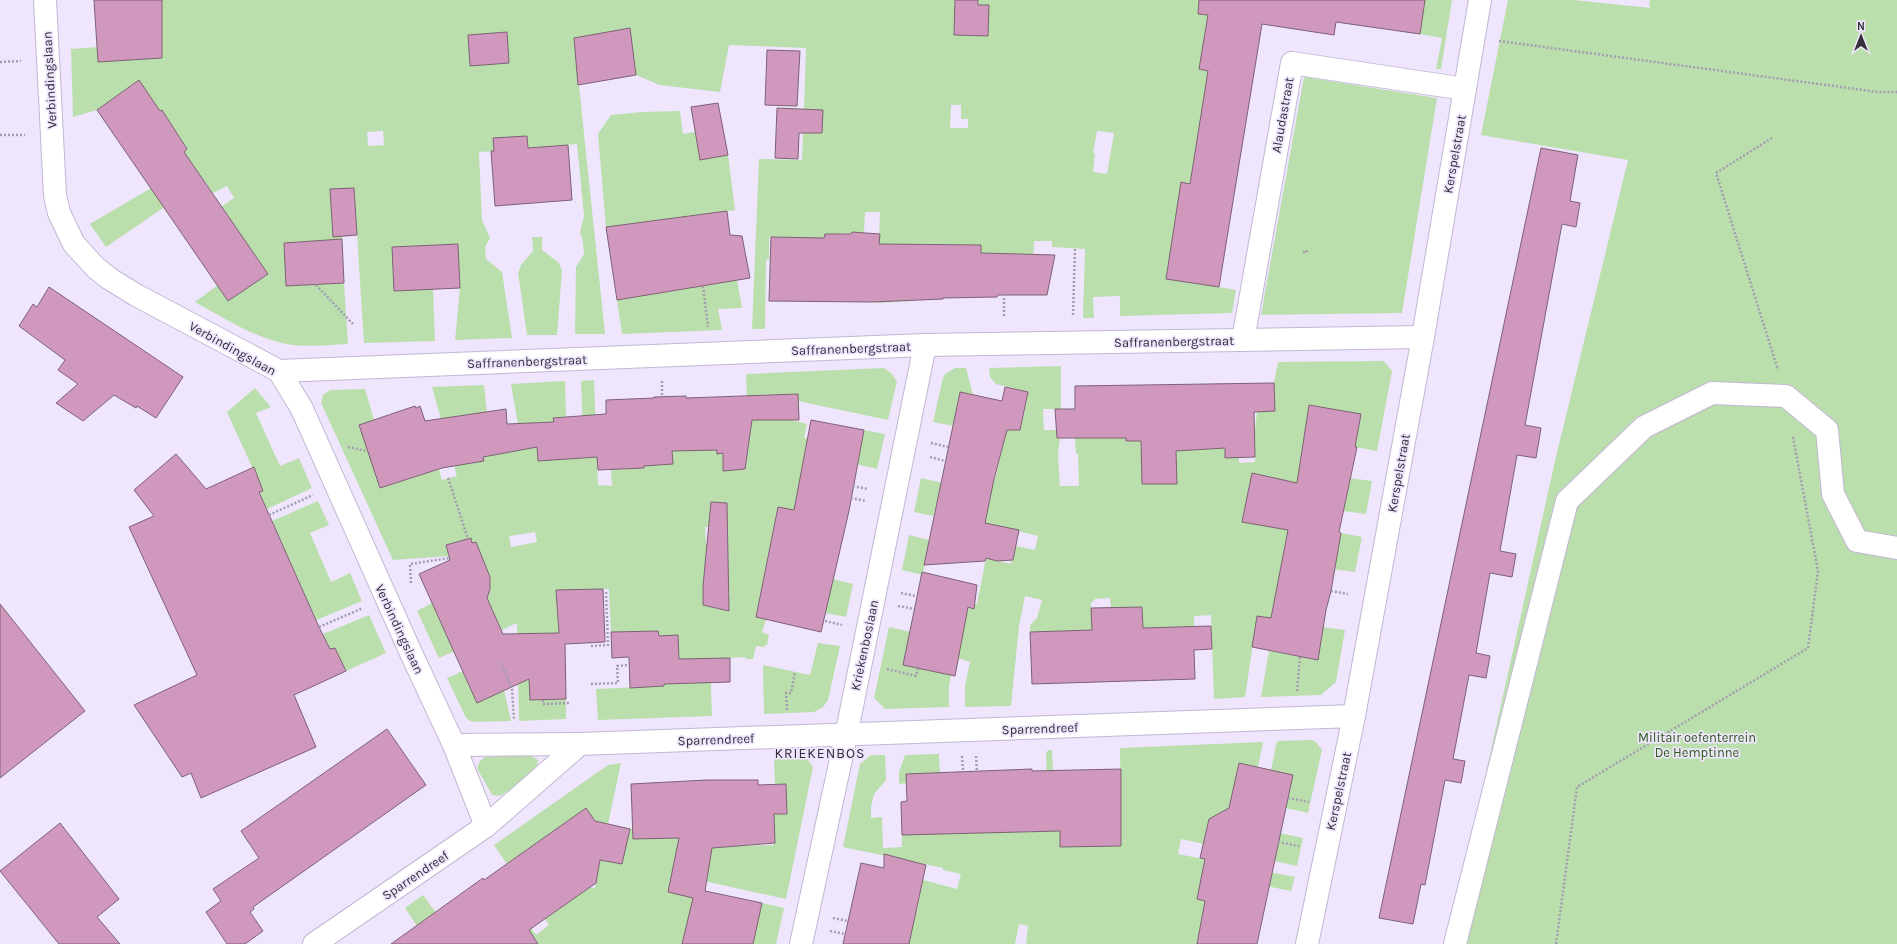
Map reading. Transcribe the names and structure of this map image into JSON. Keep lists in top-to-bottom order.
{
  "streets": {
    "street": [
      "Verbindingslaan",
      "Alaudastraat",
      "Kerspelstraat",
      "Saffranenbergstraat",
      "Kriekenboslaan",
      "Sparrendreef"
    ]
  },
  "crossings": [
    ["Verbindingslaan", "Saffranenbergstraat"],
    ["Verbindingslaan", "Sparrendreef"],
    ["Alaudastraat", "Kerspelstraat"],
    ["Alaudastraat", "Saffranenbergstraat"],
    ["Kerspelstraat", "Saffranenbergstraat"],
    ["Kerspelstraat", "Sparrendreef"],
    ["Saffranenbergstraat", "Kriekenboslaan"],
    ["Kriekenboslaan", "Sparrendreef"]
  ],
  "districts": ["KRIEKENBOS"],
  "parks": ["Militair oefenterrein De Hemptinne"],
  "north": "top"
}
